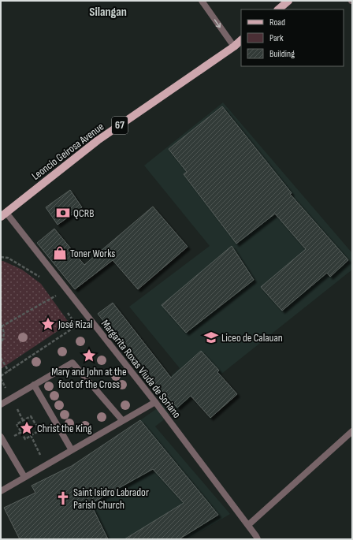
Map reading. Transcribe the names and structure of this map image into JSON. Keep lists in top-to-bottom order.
{
  "streets": {
    "main road": ["67", "Leoncio Geirosa Avenue"],
    "street": ["Margarita Roxas Viuda de Soriano"]
  },
  "crossings": [
    ["Leoncio Geirosa Avenue", "Margarita Roxas Viuda de Soriano"]
  ],
  "districts": ["Silangan"],
  "places": {
    "bank": ["QCRB"],
    "shop": ["Toner Works"],
    "place": ["José Rizal", "Mary and John at the foot of the Cross", "Christ the King"],
    "school or university": ["Liceo de Calauan"],
    "church": ["Saint Isidro Labrador Parish Church"]
  },
  "legend": ["Road", "Park", "Building"]
}
